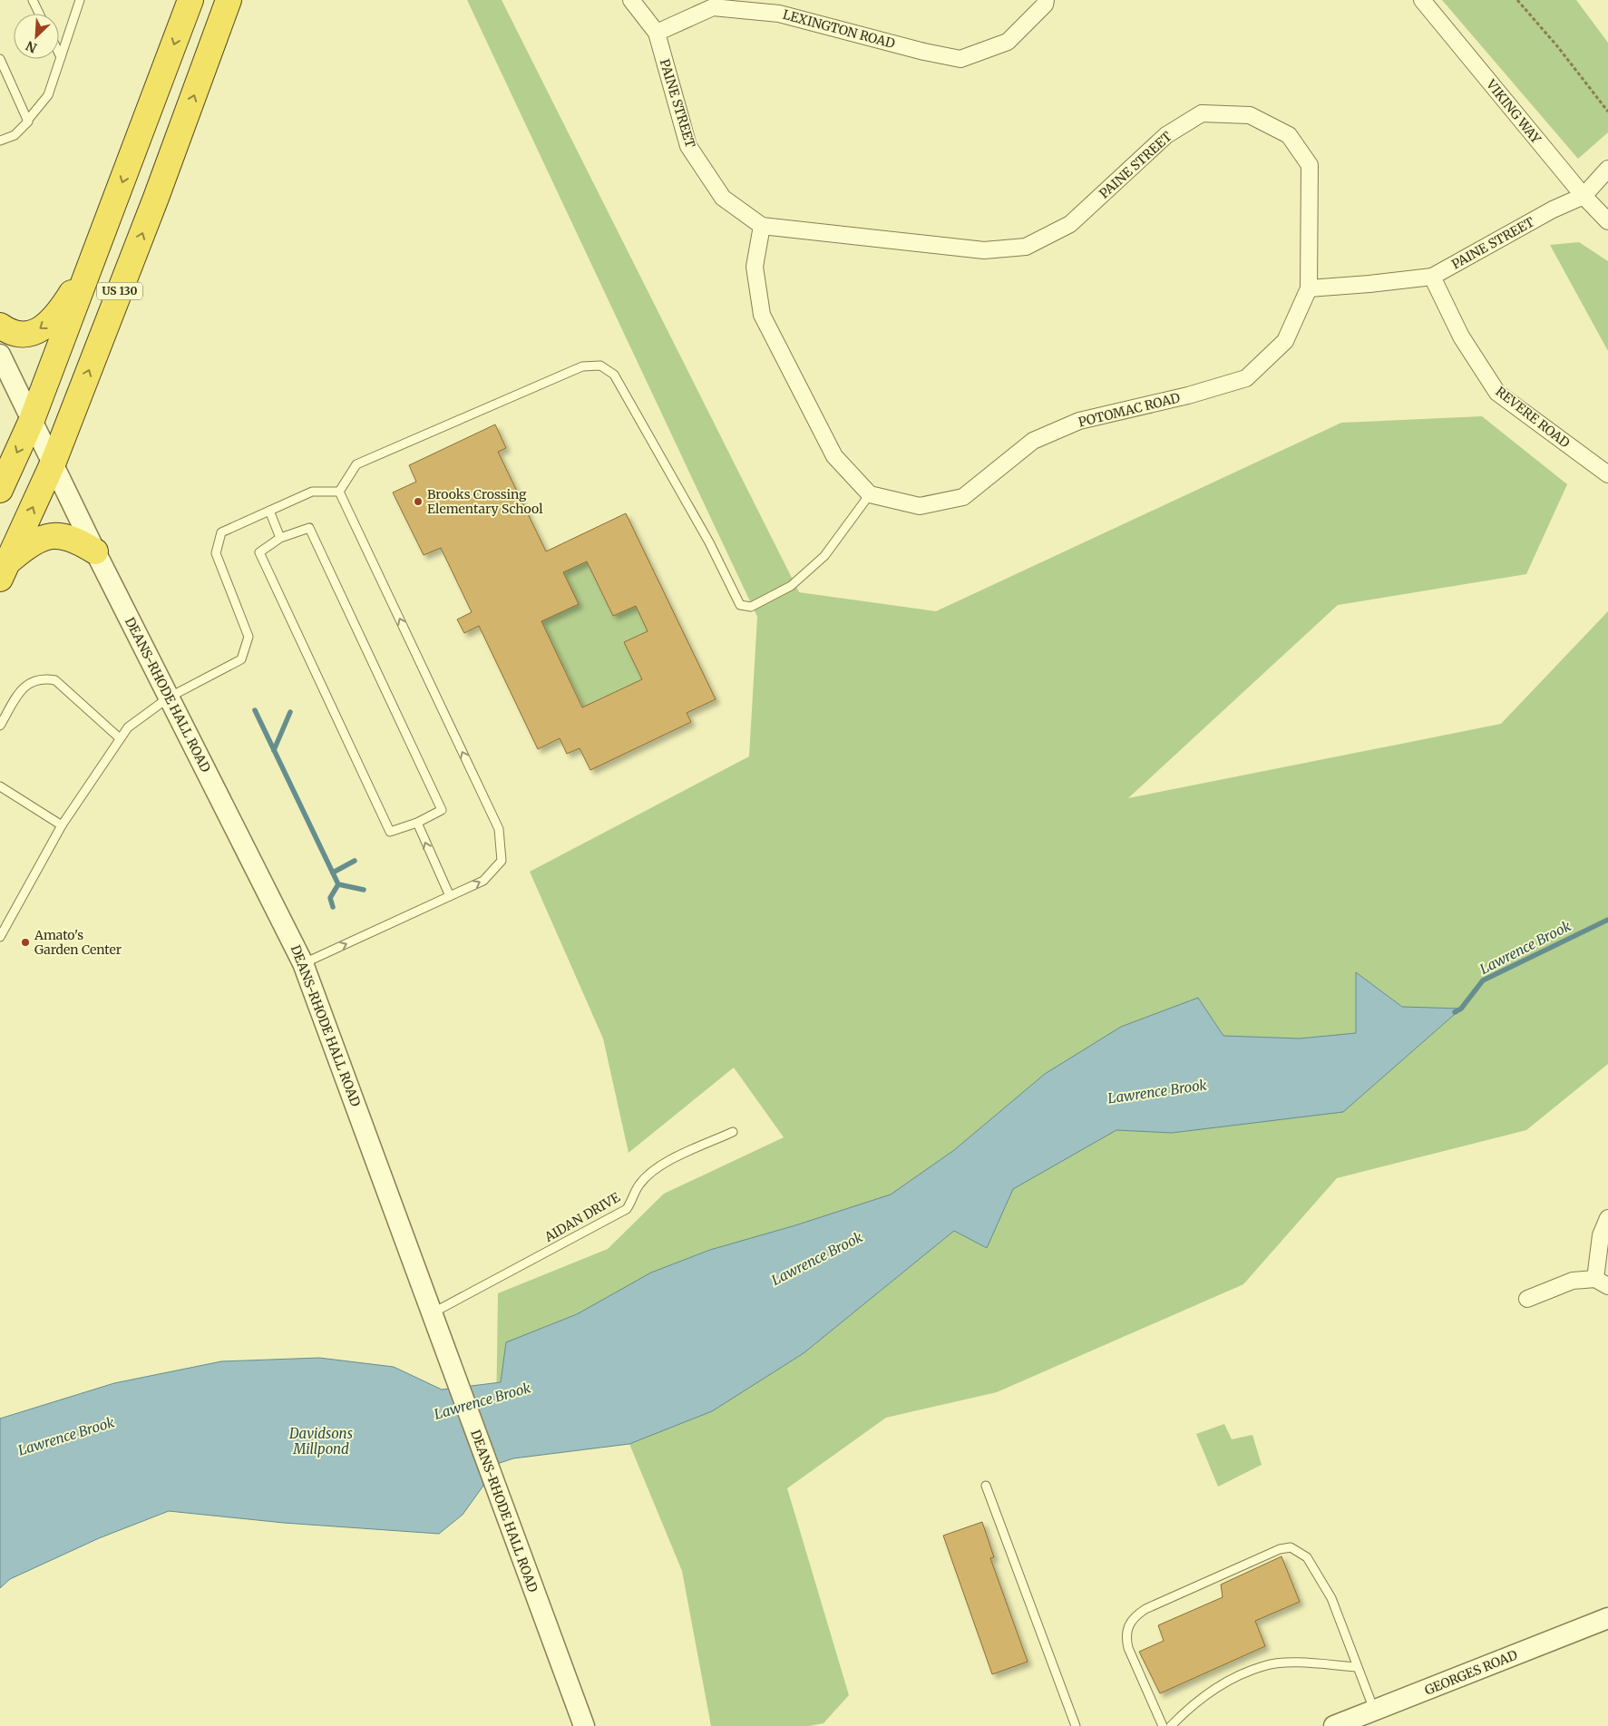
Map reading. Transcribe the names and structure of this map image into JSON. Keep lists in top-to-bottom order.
{
  "streets": {
    "highway": ["US 130"],
    "street": [
      "LEXINGTON ROAD",
      "PAINE STREET",
      "VIKING WAY",
      "POTOMAC ROAD",
      "REVERE ROAD",
      "DEANS-RHODE HALL ROAD",
      "GEORGES ROAD"
    ],
    "lane": ["AIDAN DRIVE"]
  },
  "crossings": [
    ["LEXINGTON ROAD", "PAINE STREET"],
    ["PAINE STREET", "VIKING WAY"],
    ["PAINE STREET", "POTOMAC ROAD"],
    ["PAINE STREET", "REVERE ROAD"],
    ["US 130", "DEANS-RHODE HALL ROAD"],
    ["DEANS-RHODE HALL ROAD", "AIDAN DRIVE"]
  ],
  "water": ["Lawrence Brook", "Davidsons Millpond"],
  "places": ["Brooks Crossing Elementary School", "Amato's Garden Center"],
  "north": "bottom left"
}
